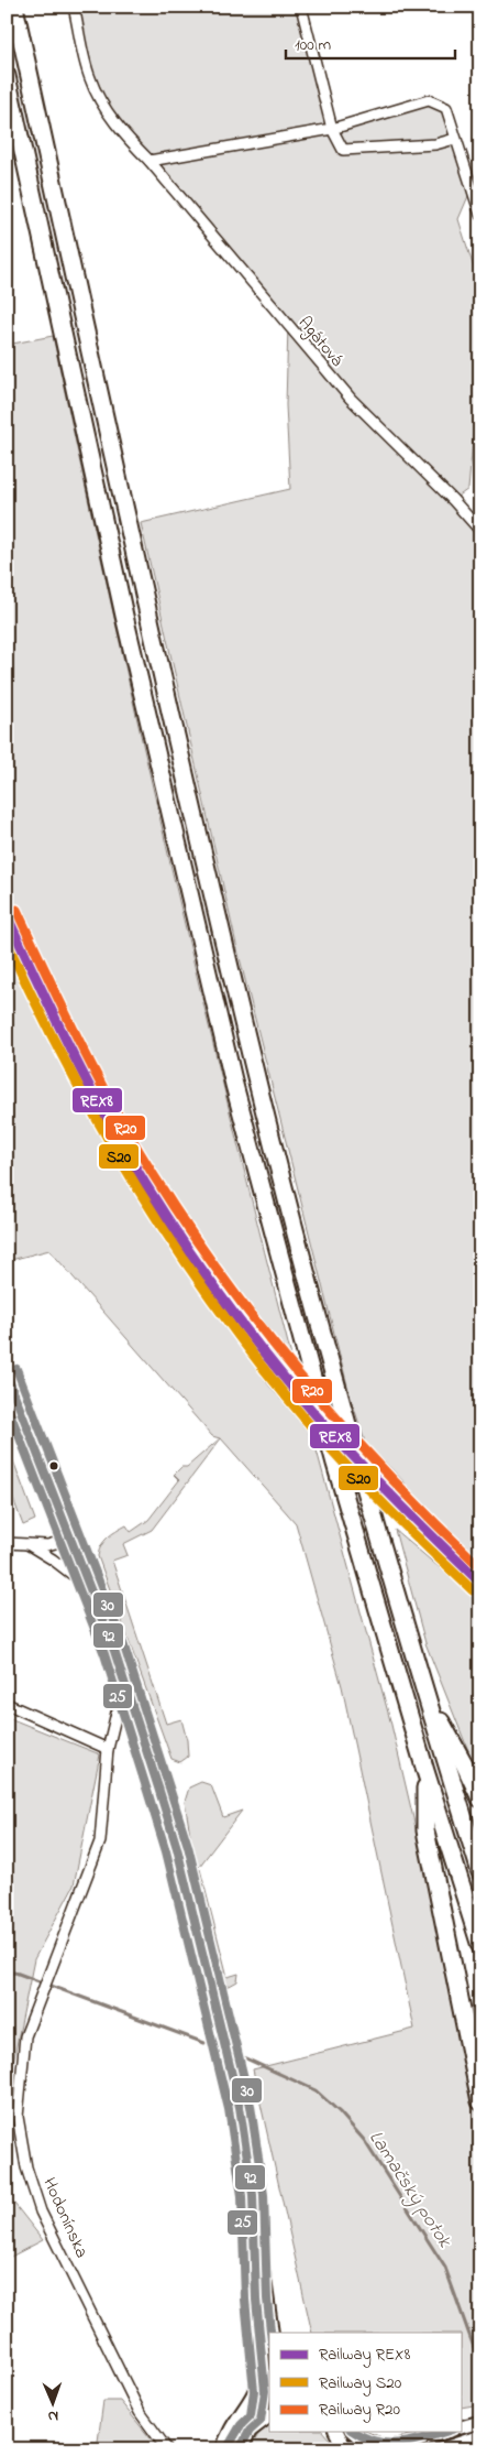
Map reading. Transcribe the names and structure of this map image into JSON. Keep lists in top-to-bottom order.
{
  "streets": {
    "street": ["Agátová", "Hodonínska"]
  },
  "water": ["Lamačský potok"],
  "lines": [
    "rail line R20",
    "rail line REX8",
    "rail line S20",
    "transit line 30",
    "transit line 92",
    "transit line 25"
  ],
  "legend": ["Railway REX8", "Railway S20", "Railway R20"],
  "scale_bar": "100 m",
  "north": "bottom"
}
